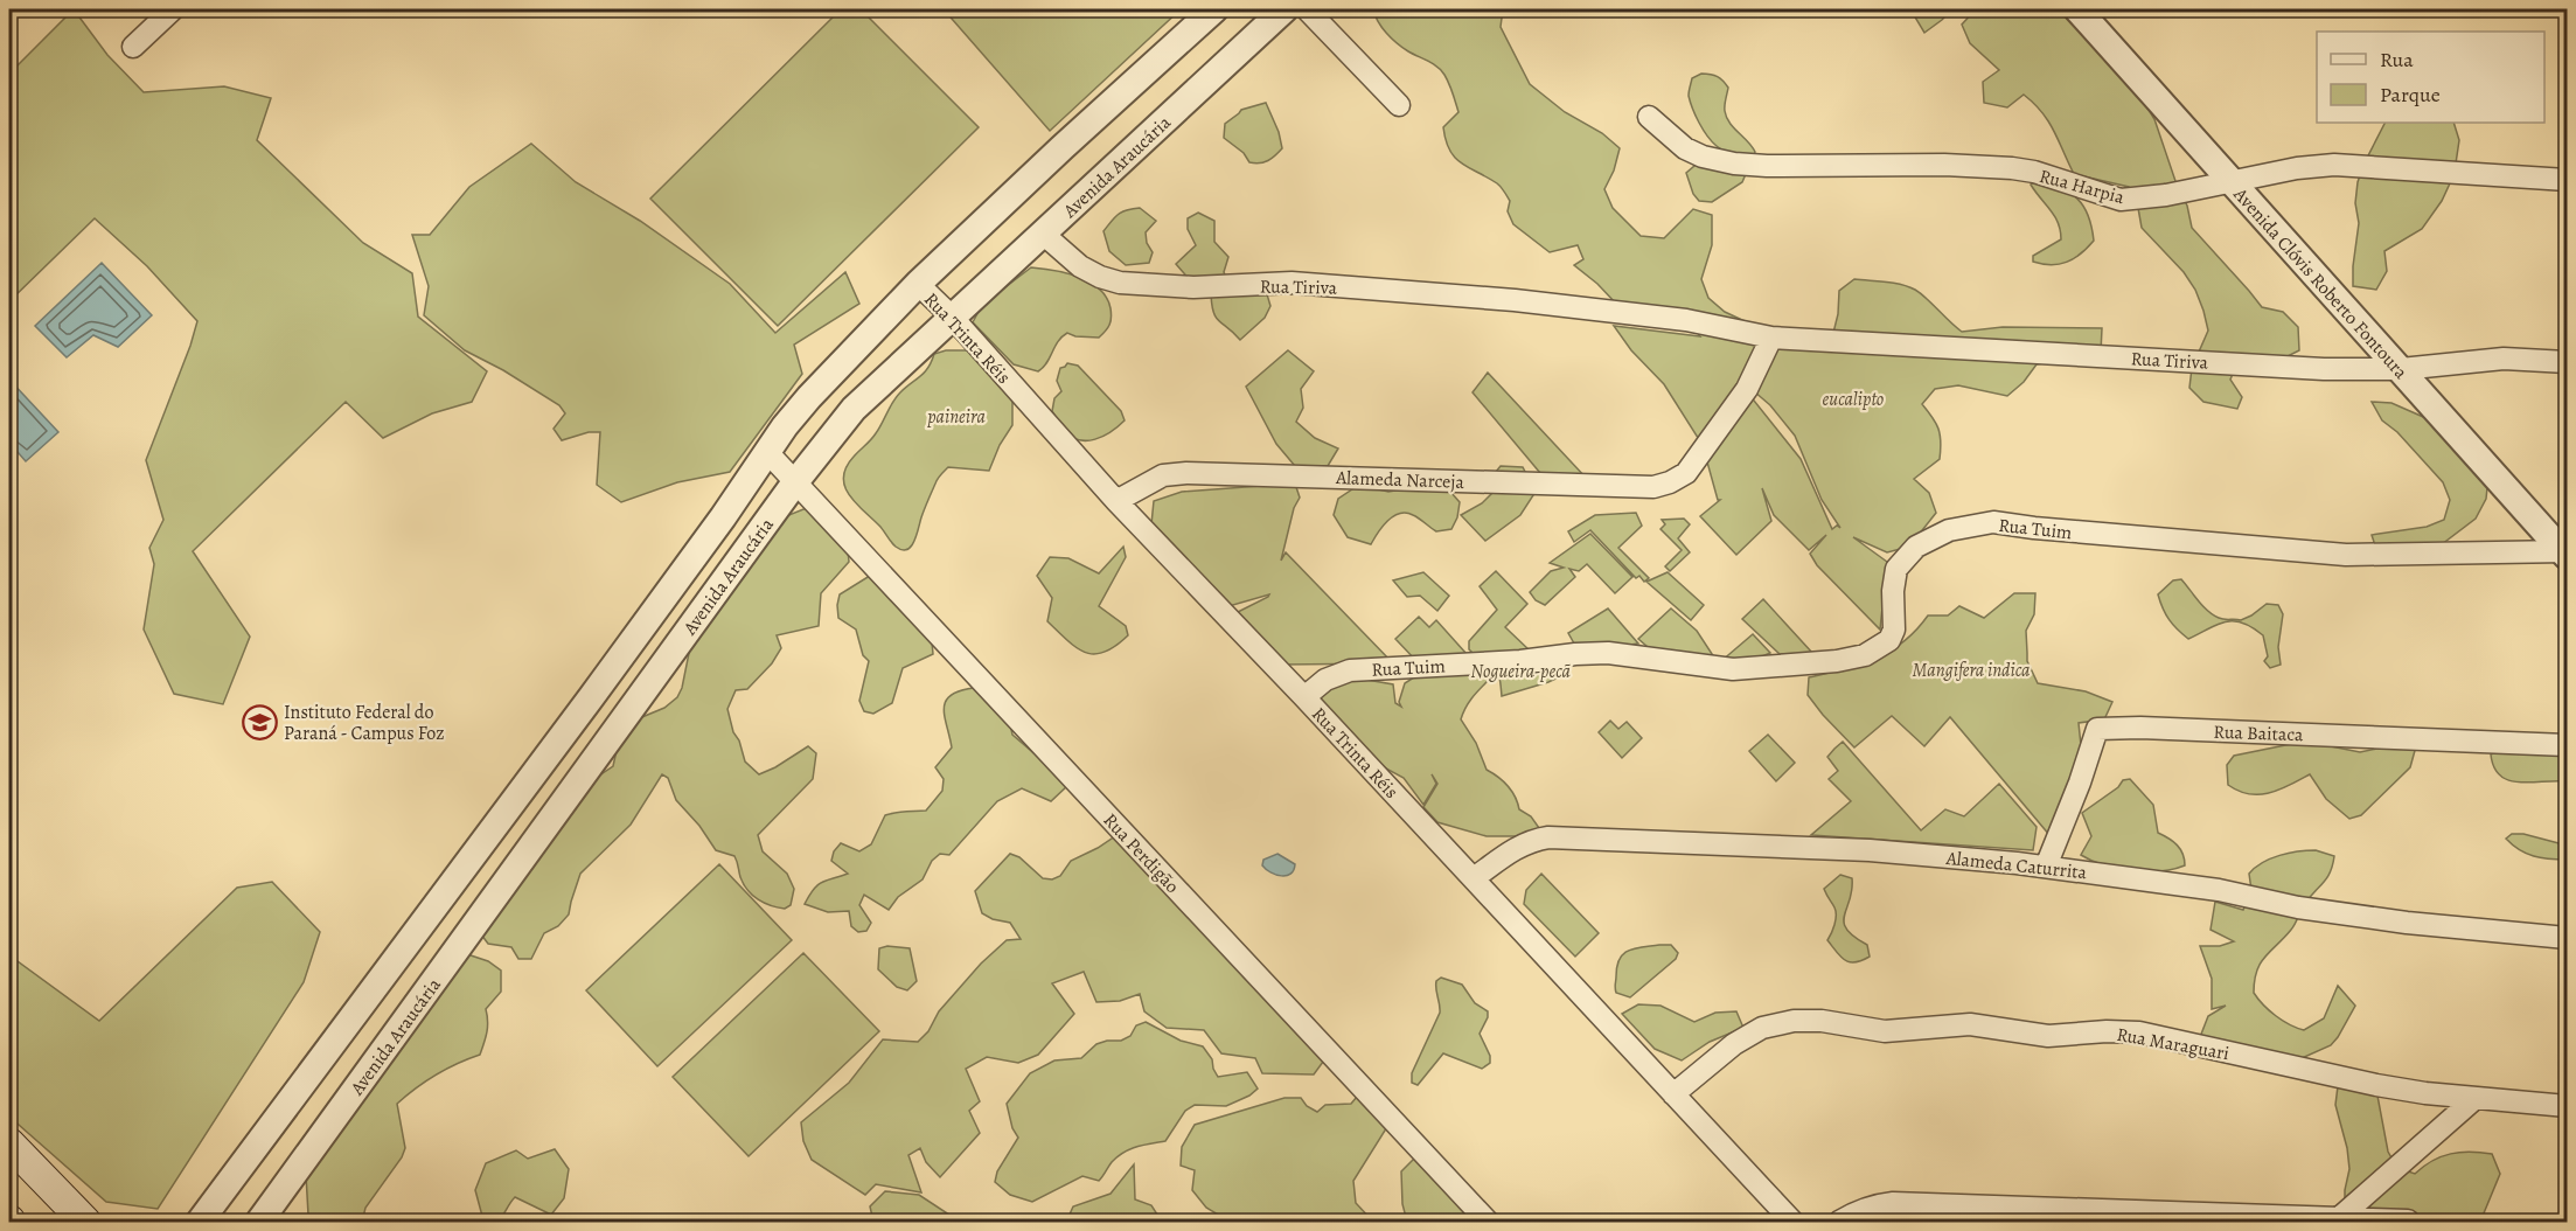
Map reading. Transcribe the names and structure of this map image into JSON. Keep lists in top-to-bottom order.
{
  "streets": {
    "street": [
      "Avenida Araucária",
      "Rua Harpia",
      "Avenida Clóvis Roberto Fontoura",
      "Rua Tiriva",
      "Rua Trinta Réis",
      "Alameda Narceja",
      "Rua Tuim",
      "Rua Baitaca",
      "Rua Perdigão",
      "Alameda Caturrita",
      "Rua Maraguari"
    ]
  },
  "crossings": [
    ["Avenida Araucária", "Rua Tiriva"],
    ["Avenida Araucária", "Rua Trinta Réis"],
    ["Avenida Araucária", "Rua Perdigão"],
    ["Rua Harpia", "Avenida Clóvis Roberto Fontoura"],
    ["Avenida Clóvis Roberto Fontoura", "Rua Tiriva"],
    ["Avenida Clóvis Roberto Fontoura", "Rua Tuim"],
    ["Rua Tiriva", "Alameda Narceja"],
    ["Rua Trinta Réis", "Alameda Narceja"],
    ["Rua Trinta Réis", "Rua Tuim"],
    ["Rua Trinta Réis", "Alameda Caturrita"],
    ["Rua Trinta Réis", "Rua Maraguari"],
    ["Rua Baitaca", "Alameda Caturrita"]
  ],
  "parks": [
    "eucalipto",
    "paineira",
    "Mangifera indica",
    "Nogueira-pecã"
  ],
  "places": {
    "school or university": ["Instituto Federal do Paraná - Campus Foz"]
  },
  "legend": ["Rua", "Parque"]
}
